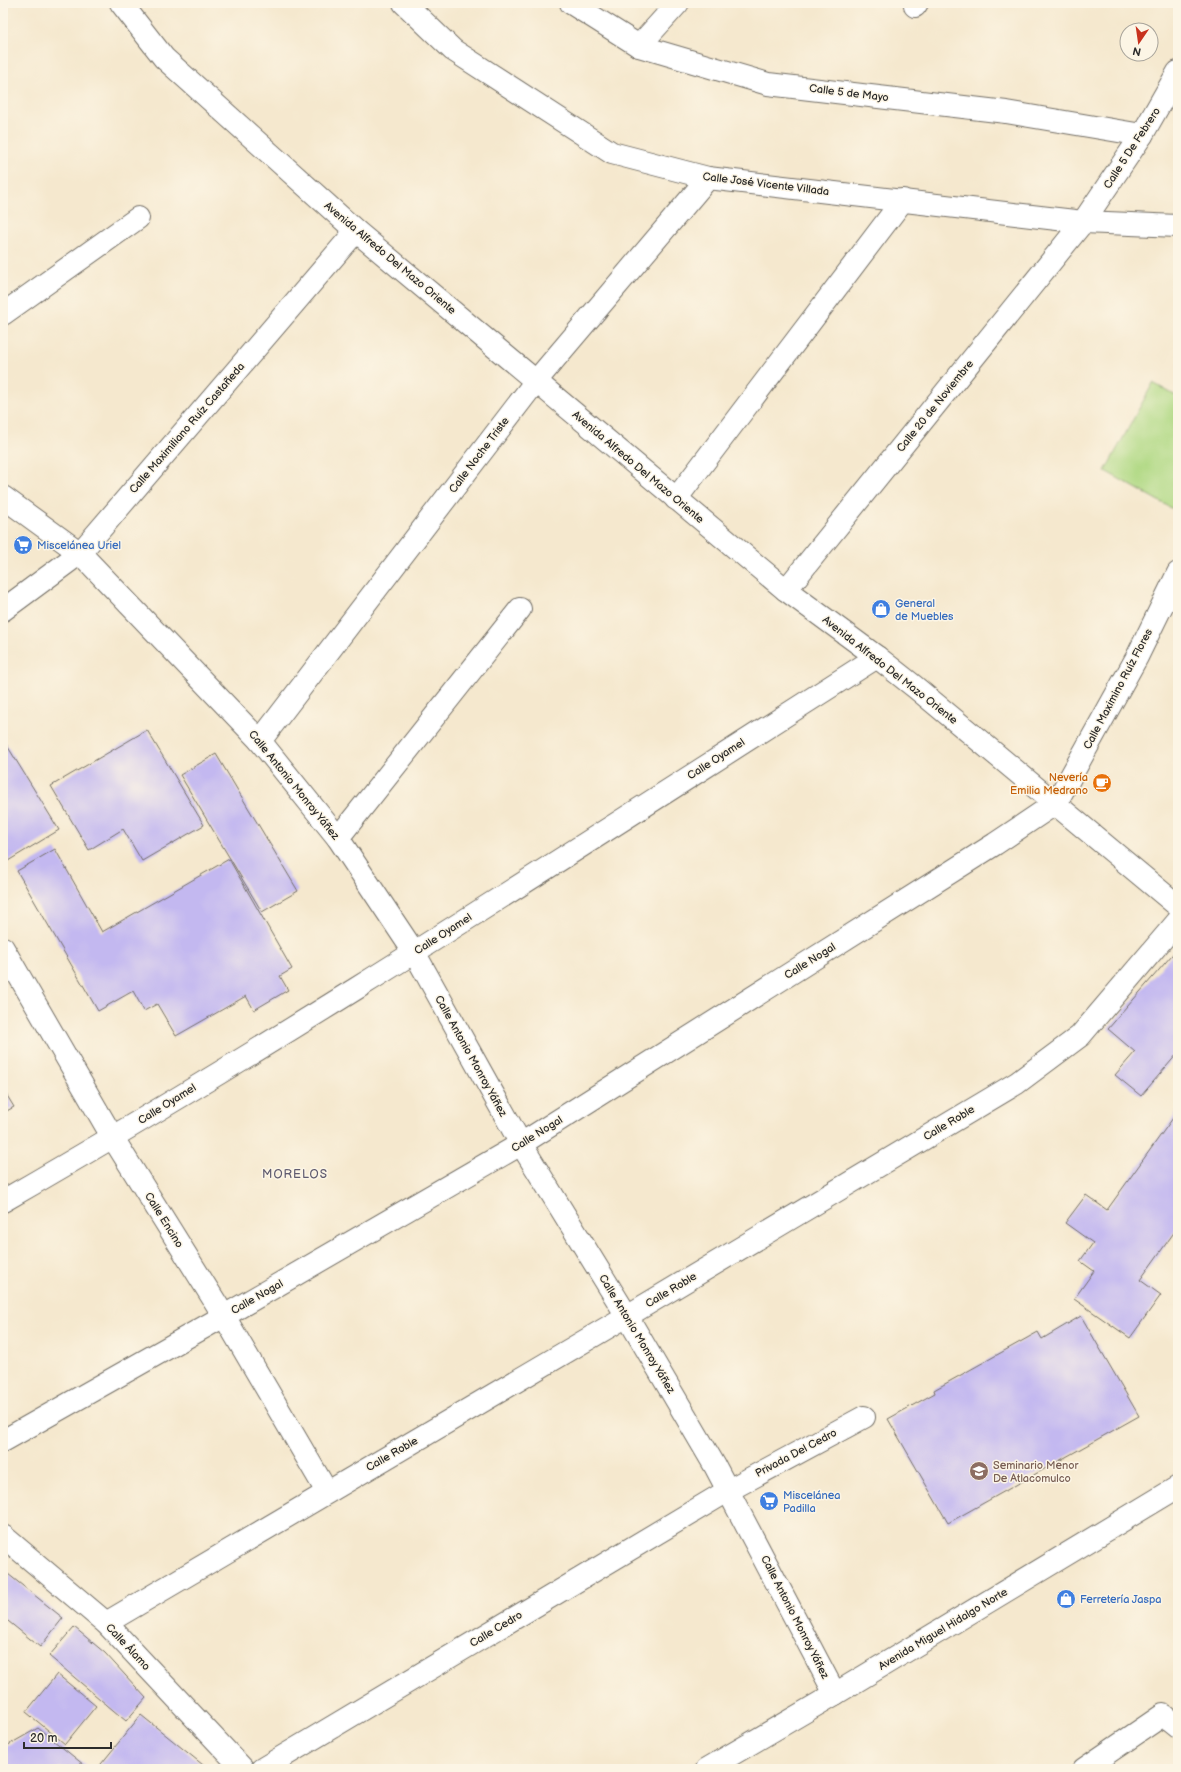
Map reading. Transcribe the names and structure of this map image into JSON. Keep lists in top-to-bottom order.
{
  "streets": {
    "street": [
      "Calle 5 de Mayo",
      "Calle 5 De Febrero",
      "Calle José Vicente Villada",
      "Avenida Alfredo Del Mazo Oriente",
      "Calle 20 de Noviembre",
      "Calle Maximiliano Ruíz Castañeda",
      "Calle Noche Triste",
      "Calle Maximino Ruíz Flores",
      "Calle Oyamel",
      "Calle Antonio Monroy Yáñez",
      "Calle Nogal",
      "Calle Roble",
      "Calle Encino",
      "Privada Del Cedro",
      "Calle Cedro",
      "Avenida Miguel Hidalgo Norte",
      "Calle Álamo"
    ]
  },
  "crossings": [
    ["Calle 5 de Mayo", "Calle 5 De Febrero"],
    ["Calle 5 De Febrero", "Calle José Vicente Villada"],
    ["Calle 5 De Febrero", "Calle 20 de Noviembre"],
    ["Calle José Vicente Villada", "Calle 20 de Noviembre"],
    ["Calle José Vicente Villada", "Calle Noche Triste"],
    ["Avenida Alfredo Del Mazo Oriente", "Calle 20 de Noviembre"],
    ["Avenida Alfredo Del Mazo Oriente", "Calle Maximiliano Ruíz Castañeda"],
    ["Avenida Alfredo Del Mazo Oriente", "Calle Noche Triste"],
    ["Avenida Alfredo Del Mazo Oriente", "Calle Maximino Ruíz Flores"],
    ["Avenida Alfredo Del Mazo Oriente", "Calle Oyamel"],
    ["Avenida Alfredo Del Mazo Oriente", "Calle Nogal"],
    ["Calle Maximiliano Ruíz Castañeda", "Calle Antonio Monroy Yáñez"],
    ["Calle Noche Triste", "Calle Antonio Monroy Yáñez"],
    ["Calle Maximino Ruíz Flores", "Calle Nogal"],
    ["Calle Oyamel", "Calle Antonio Monroy Yáñez"],
    ["Calle Oyamel", "Calle Encino"],
    ["Calle Antonio Monroy Yáñez", "Calle Nogal"],
    ["Calle Antonio Monroy Yáñez", "Calle Roble"],
    ["Calle Antonio Monroy Yáñez", "Privada Del Cedro"],
    ["Calle Antonio Monroy Yáñez", "Calle Cedro"],
    ["Calle Antonio Monroy Yáñez", "Avenida Miguel Hidalgo Norte"],
    ["Calle Nogal", "Calle Encino"],
    ["Calle Roble", "Calle Encino"],
    ["Calle Roble", "Calle Álamo"],
    ["Privada Del Cedro", "Calle Cedro"]
  ],
  "districts": ["MORELOS"],
  "places": {
    "supermarket": ["Miscelánea Uriel", "Miscelánea Padilla"],
    "shop": ["General de Muebles", "Ferretería Jaspa"],
    "cafe": ["Nevería Emilia Medrano"],
    "school or university": ["Seminario Menor De Atlacomulco"]
  },
  "scale_bar": "20 m",
  "north": "bottom"
}
